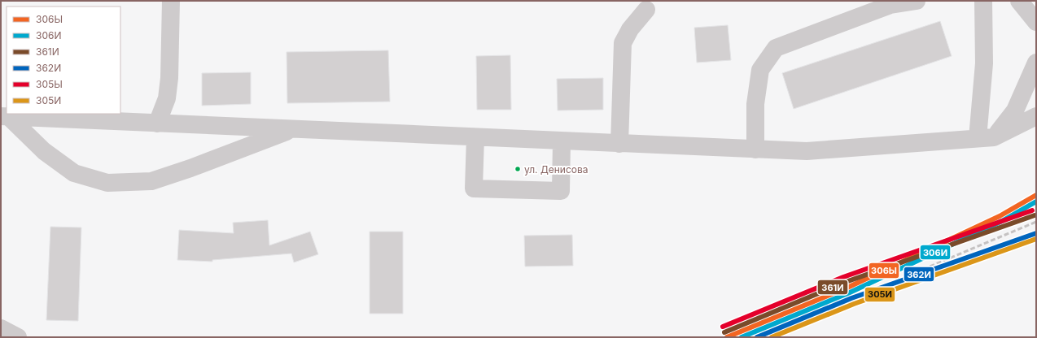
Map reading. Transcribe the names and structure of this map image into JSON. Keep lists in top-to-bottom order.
{
  "places": ["ул. Денисова"],
  "lines": [
    "transit line 306Ы",
    "transit line 306И",
    "transit line 305Ы",
    "transit line 361И",
    "transit line 362И",
    "transit line 305И"
  ],
  "legend": [
    "306Ы",
    "306И",
    "361И",
    "362И",
    "305Ы",
    "305И"
  ]
}
